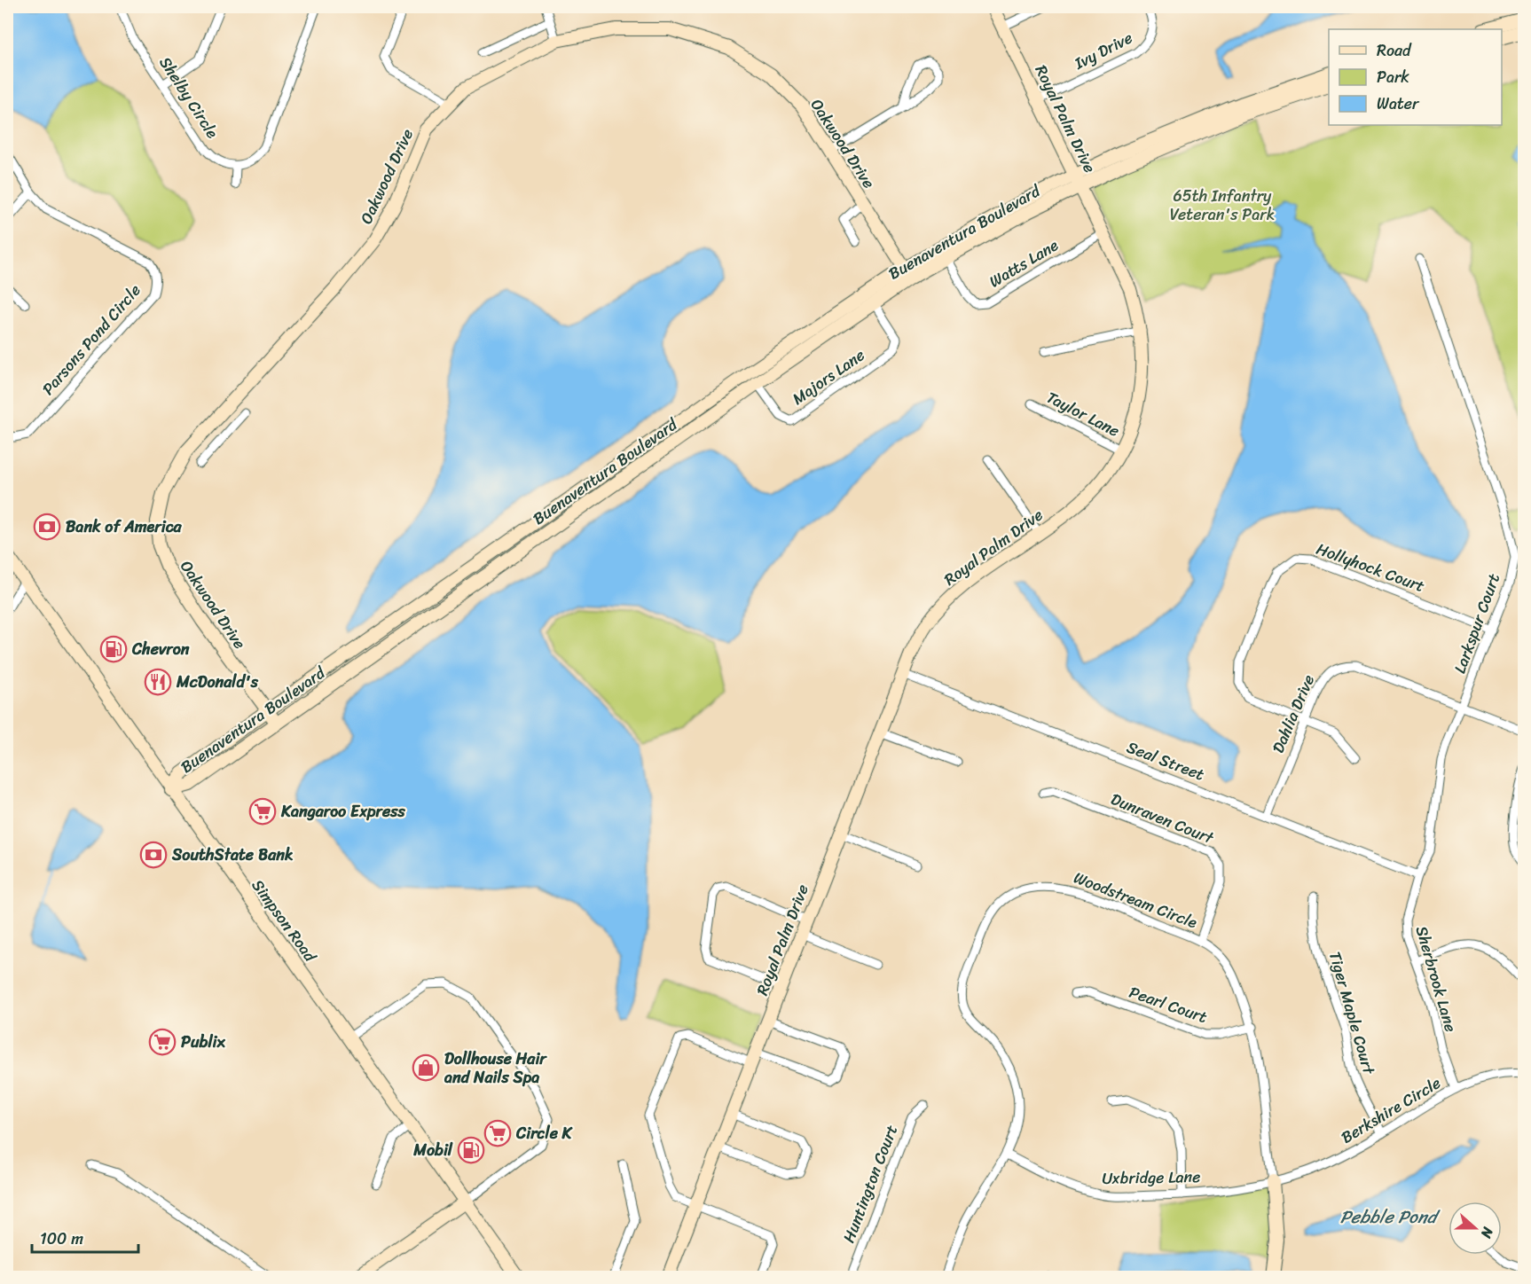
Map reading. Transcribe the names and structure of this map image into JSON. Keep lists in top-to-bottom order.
{
  "streets": {
    "main road": [
      "Royal Palm Drive",
      "Oakwood Drive",
      "Buenaventura Boulevard",
      "Simpson Road"
    ],
    "street": [
      "Ivy Drive",
      "Shelby Circle",
      "Watts Lane",
      "Parsons Pond Circle",
      "Majors Lane",
      "Taylor Lane",
      "Hollyhock Court",
      "Larkspur Court",
      "Dahlia Drive",
      "Seal Street",
      "Dunraven Court",
      "Woodstream Circle",
      "Sherbrook Lane",
      "Pearl Court",
      "Tiger Maple Court",
      "Berkshire Circle",
      "Uxbridge Lane",
      "Huntington Court"
    ]
  },
  "crossings": [
    ["Ivy Drive", "Royal Palm Drive"],
    ["Royal Palm Drive", "Buenaventura Boulevard"],
    ["Royal Palm Drive", "Watts Lane"],
    ["Royal Palm Drive", "Taylor Lane"],
    ["Royal Palm Drive", "Seal Street"],
    ["Oakwood Drive", "Buenaventura Boulevard"],
    ["Buenaventura Boulevard", "Watts Lane"],
    ["Buenaventura Boulevard", "Majors Lane"],
    ["Buenaventura Boulevard", "Simpson Road"],
    ["Hollyhock Court", "Larkspur Court"],
    ["Hollyhock Court", "Dahlia Drive"],
    ["Larkspur Court", "Dahlia Drive"],
    ["Larkspur Court", "Seal Street"],
    ["Larkspur Court", "Sherbrook Lane"],
    ["Dahlia Drive", "Seal Street"],
    ["Seal Street", "Sherbrook Lane"],
    ["Dunraven Court", "Woodstream Circle"],
    ["Woodstream Circle", "Pearl Court"],
    ["Woodstream Circle", "Berkshire Circle"],
    ["Woodstream Circle", "Uxbridge Lane"],
    ["Sherbrook Lane", "Berkshire Circle"],
    ["Tiger Maple Court", "Berkshire Circle"],
    ["Berkshire Circle", "Uxbridge Lane"]
  ],
  "water": ["Pebble Pond"],
  "parks": ["65th Infantry Veteran's Park"],
  "places": {
    "bank": ["Bank of America", "SouthState Bank"],
    "fuel station": ["Chevron", "Mobil"],
    "restaurant": ["McDonald's"],
    "supermarket": ["Kangaroo Express", "Publix", "Circle K"],
    "shop": ["Dollhouse Hair and Nails Spa"]
  },
  "legend": ["Road", "Park", "Water"],
  "scale_bar": "100 m",
  "north": "right"
}
